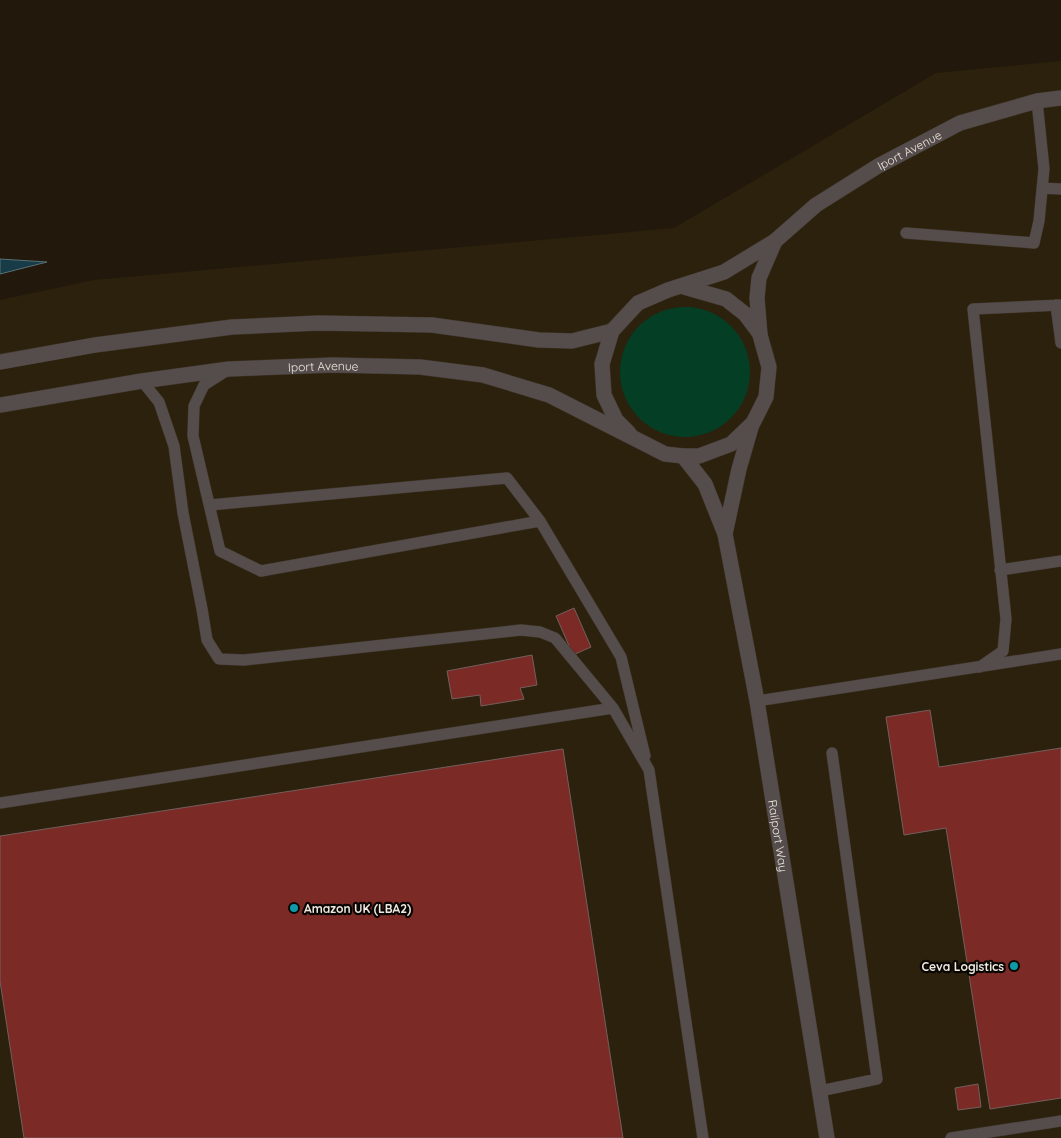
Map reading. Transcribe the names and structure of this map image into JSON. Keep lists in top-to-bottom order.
{
  "streets": {
    "street": ["Iport Avenue", "Railport Way"]
  },
  "crossings": [
    ["Iport Avenue", "Railport Way"]
  ],
  "places": ["Amazon UK (LBA2)", "Ceva Logistics"]
}
